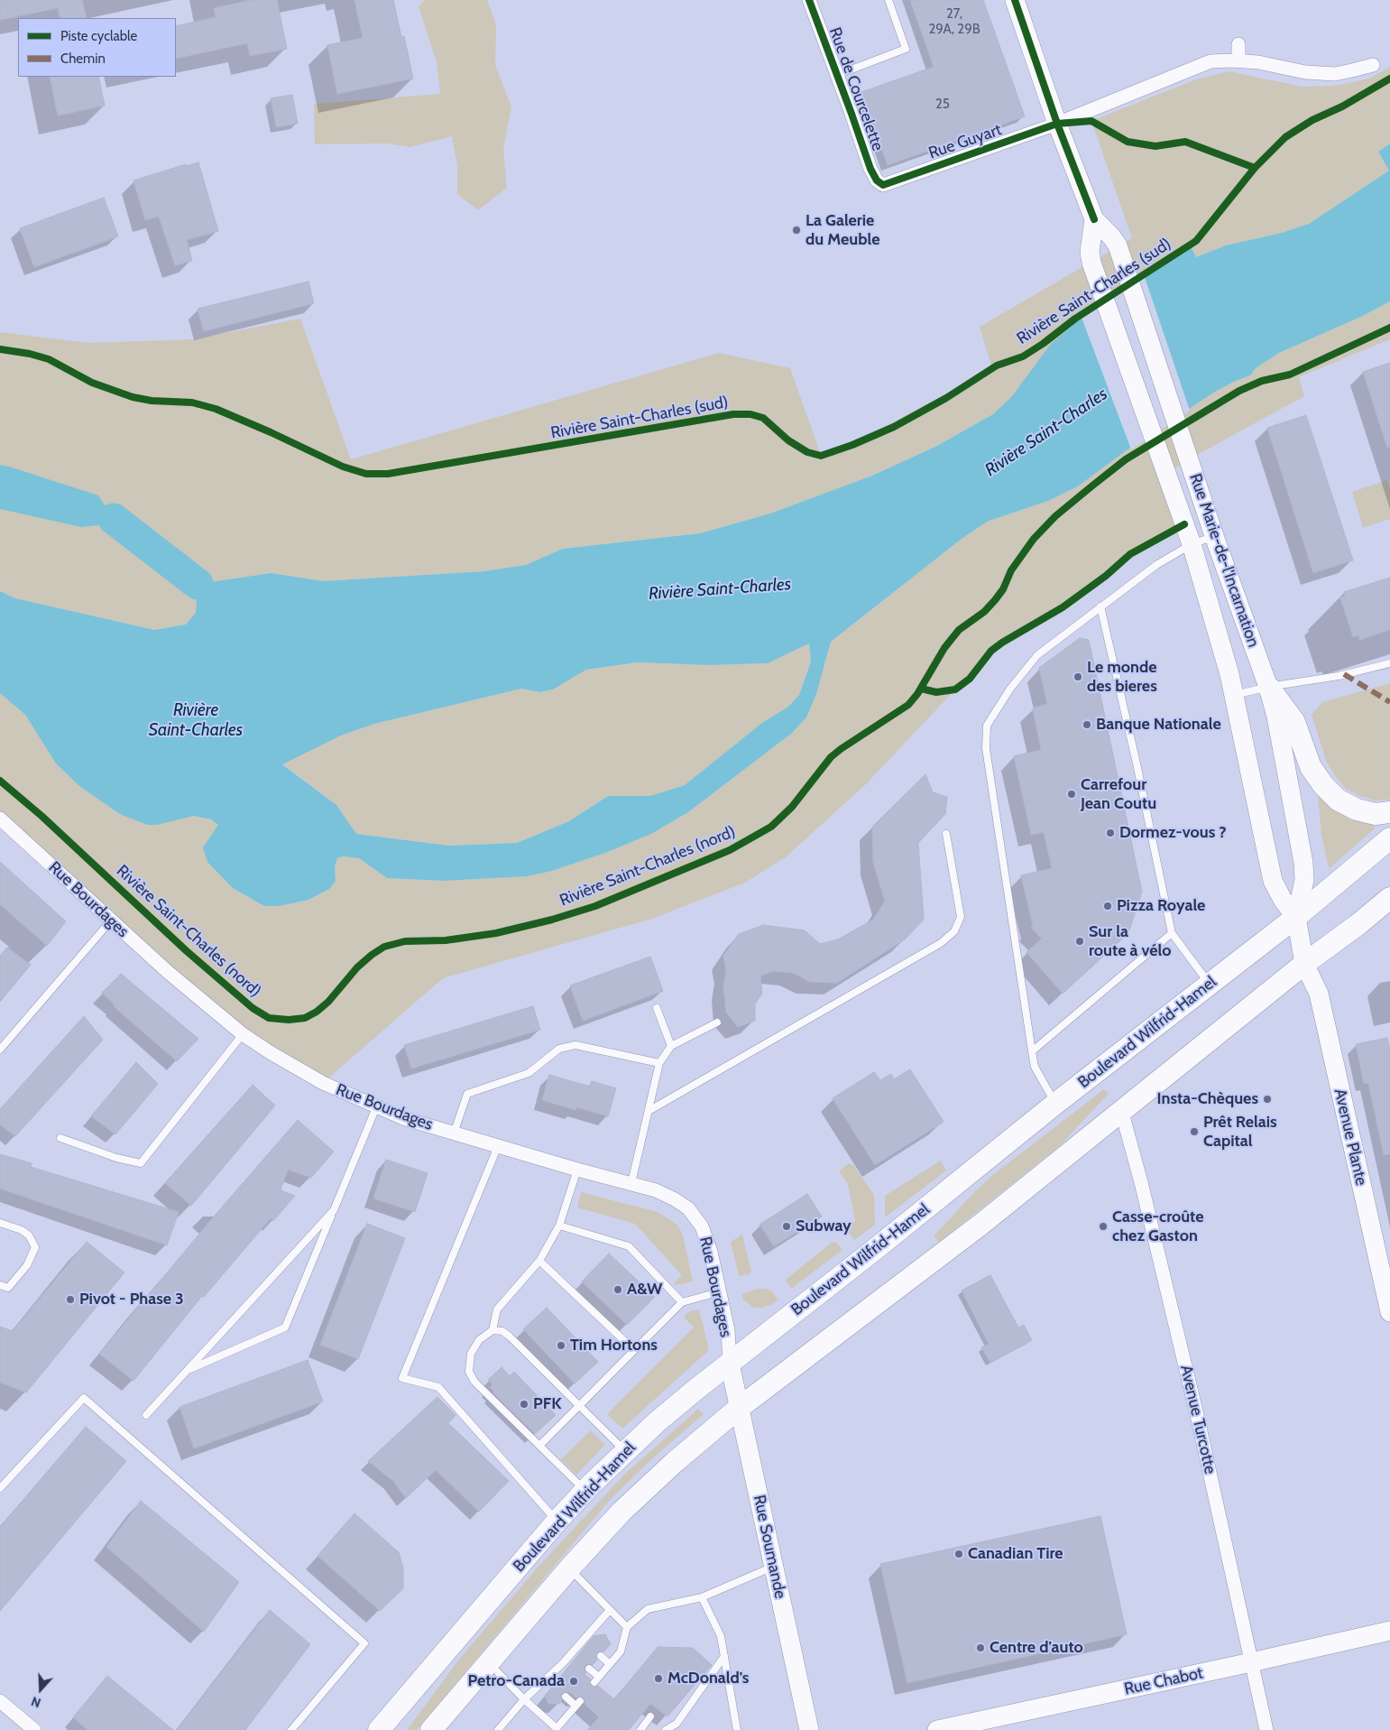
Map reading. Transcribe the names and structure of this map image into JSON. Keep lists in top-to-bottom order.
{
  "streets": {
    "main road": [
      "Rue Marie-de-l'Incarnation",
      "Boulevard Wilfrid-Hamel",
      "Avenue Plante",
      "Rue Soumande",
      "Rue Chabot"
    ],
    "street": [
      "Rue de Courcelette",
      "Rue Guyart",
      "Rue Bourdages",
      "Avenue Turcotte"
    ],
    "cycle path": ["Rivière Saint-Charles (sud)", "Rivière Saint-Charles (nord)"]
  },
  "crossings": [
    ["Rue de Courcelette", "Rue Guyart"],
    ["Rue Guyart", "Rue Marie-de-l'Incarnation"],
    ["Rue Marie-de-l'Incarnation", "Boulevard Wilfrid-Hamel"],
    ["Rue Marie-de-l'Incarnation", "Avenue Plante"],
    ["Rue Bourdages", "Boulevard Wilfrid-Hamel"],
    ["Rue Bourdages", "Rue Soumande"],
    ["Boulevard Wilfrid-Hamel", "Rue Soumande"],
    ["Avenue Turcotte", "Rue Chabot"]
  ],
  "water": ["Rivière Saint-Charles"],
  "places": [
    "La Galerie du Meuble",
    "Le monde des bieres",
    "Banque Nationale",
    "Carrefour Jean Coutu",
    "Dormez-vous ?",
    "Pizza Royale",
    "Sur la route à vélo",
    "Insta-Chèques",
    "Prêt Relais Capital",
    "Subway",
    "Casse-croûte chez Gaston",
    "A&W",
    "Pivot - Phase 3",
    "Tim Hortons",
    "PFK",
    "Canadian Tire",
    "Centre d'auto",
    "McDonald's",
    "Petro-Canada"
  ],
  "house_numbers": ["27, 29A, 29B", "25"],
  "legend": ["Piste cyclable", "Chemin"],
  "north": "bottom"
}
